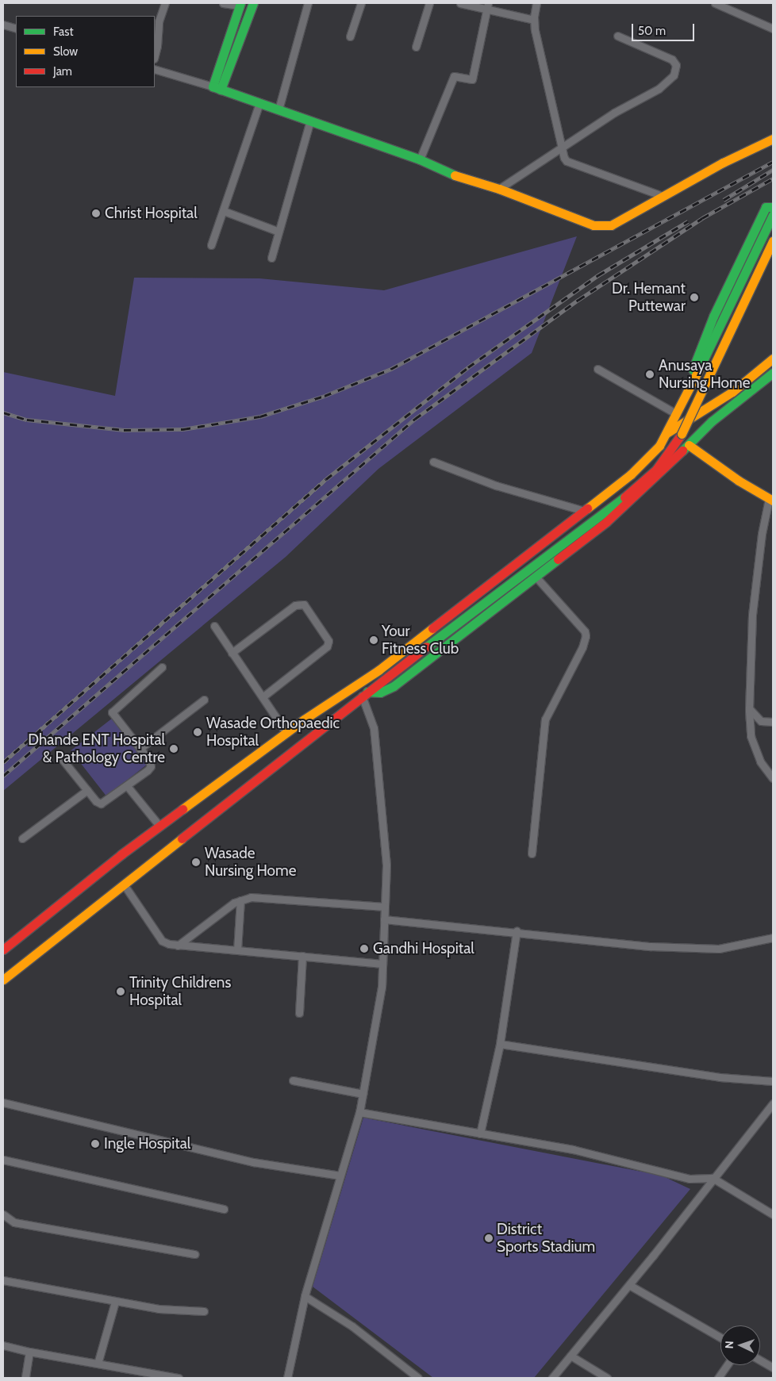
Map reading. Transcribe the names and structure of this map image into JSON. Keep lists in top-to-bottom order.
{
  "places": [
    "Christ Hospital",
    "Dr. Hemant Puttewar",
    "Anusaya Nursing Home",
    "Your Fitness Club",
    "Wasade Orthopaedic Hospital",
    "Dhande ENT Hospital & Pathology Centre",
    "Wasade Nursing Home",
    "Gandhi Hospital",
    "Trinity Childrens Hospital",
    "Ingle Hospital",
    "District Sports Stadium"
  ],
  "legend": ["Fast", "Slow", "Jam"],
  "scale_bar": "50 m",
  "north": "left"
}
